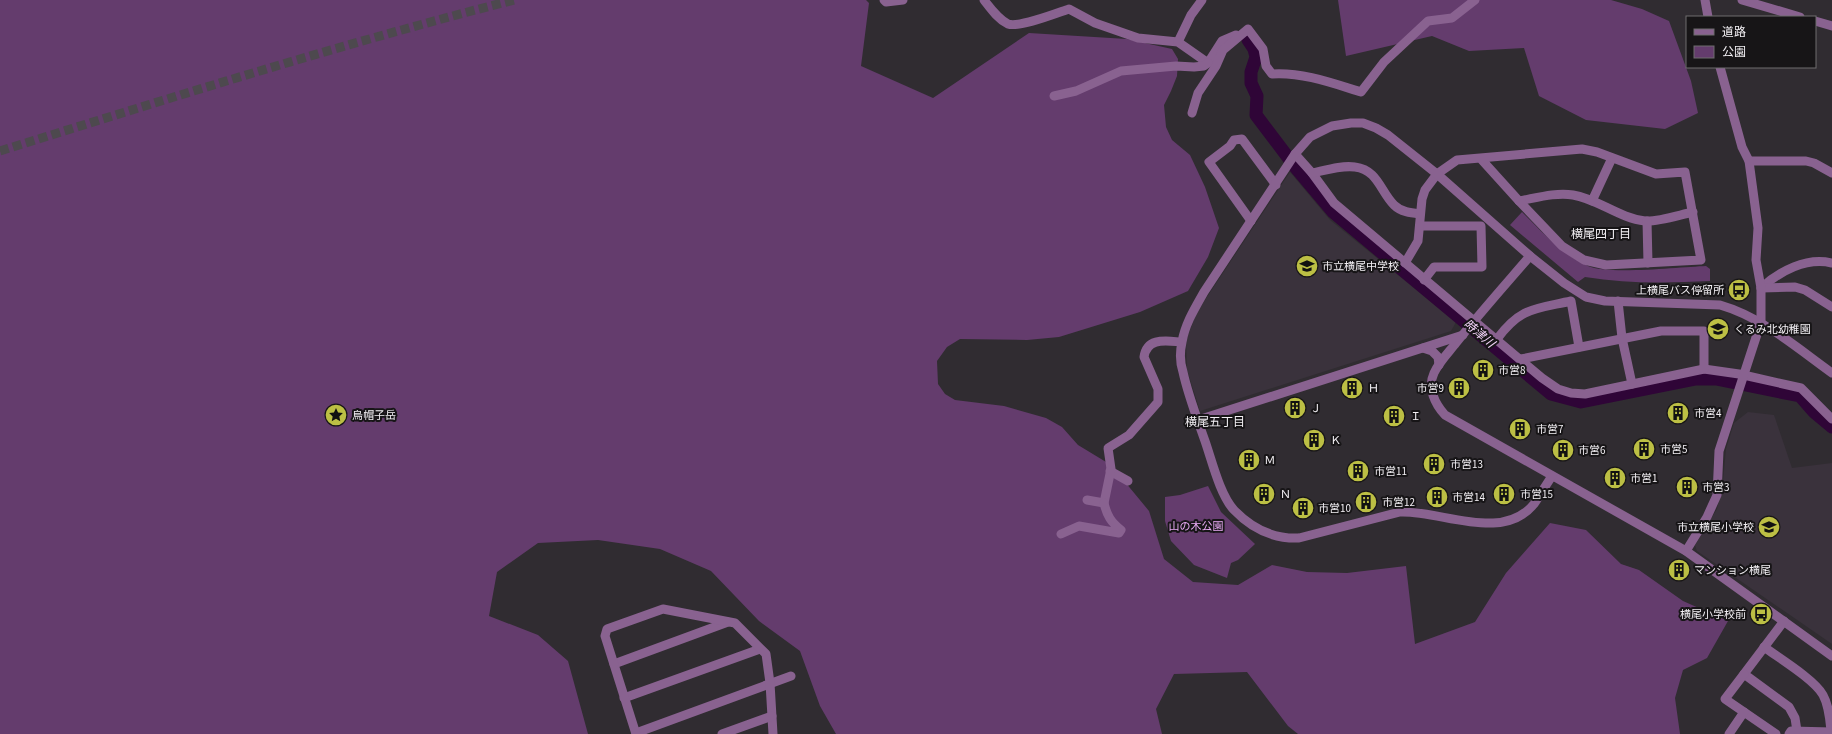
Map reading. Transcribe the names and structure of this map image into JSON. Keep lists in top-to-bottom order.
{
  "districts": ["横尾四丁目", "横尾五丁目"],
  "water": ["時津川"],
  "parks": ["山の木公園"],
  "places": {
    "school or university": ["市立横尾中学校", "くるみ北幼稚園", "市立横尾小学校"],
    "bus stop": ["上横尾バス停留所", "横尾小学校前"],
    "building": [
      "市営8",
      "Ｈ",
      "市営9",
      "Ｊ",
      "市営4",
      "Ｉ",
      "市営7",
      "Ｋ",
      "市営5",
      "市営6",
      "Ｍ",
      "市営13",
      "市営11",
      "市営1",
      "市営3",
      "Ｎ",
      "市営15",
      "市営14",
      "市営12",
      "市営10",
      "マンション横尾"
    ],
    "place": ["烏帽子岳"]
  },
  "legend": ["道路", "公園"]
}
